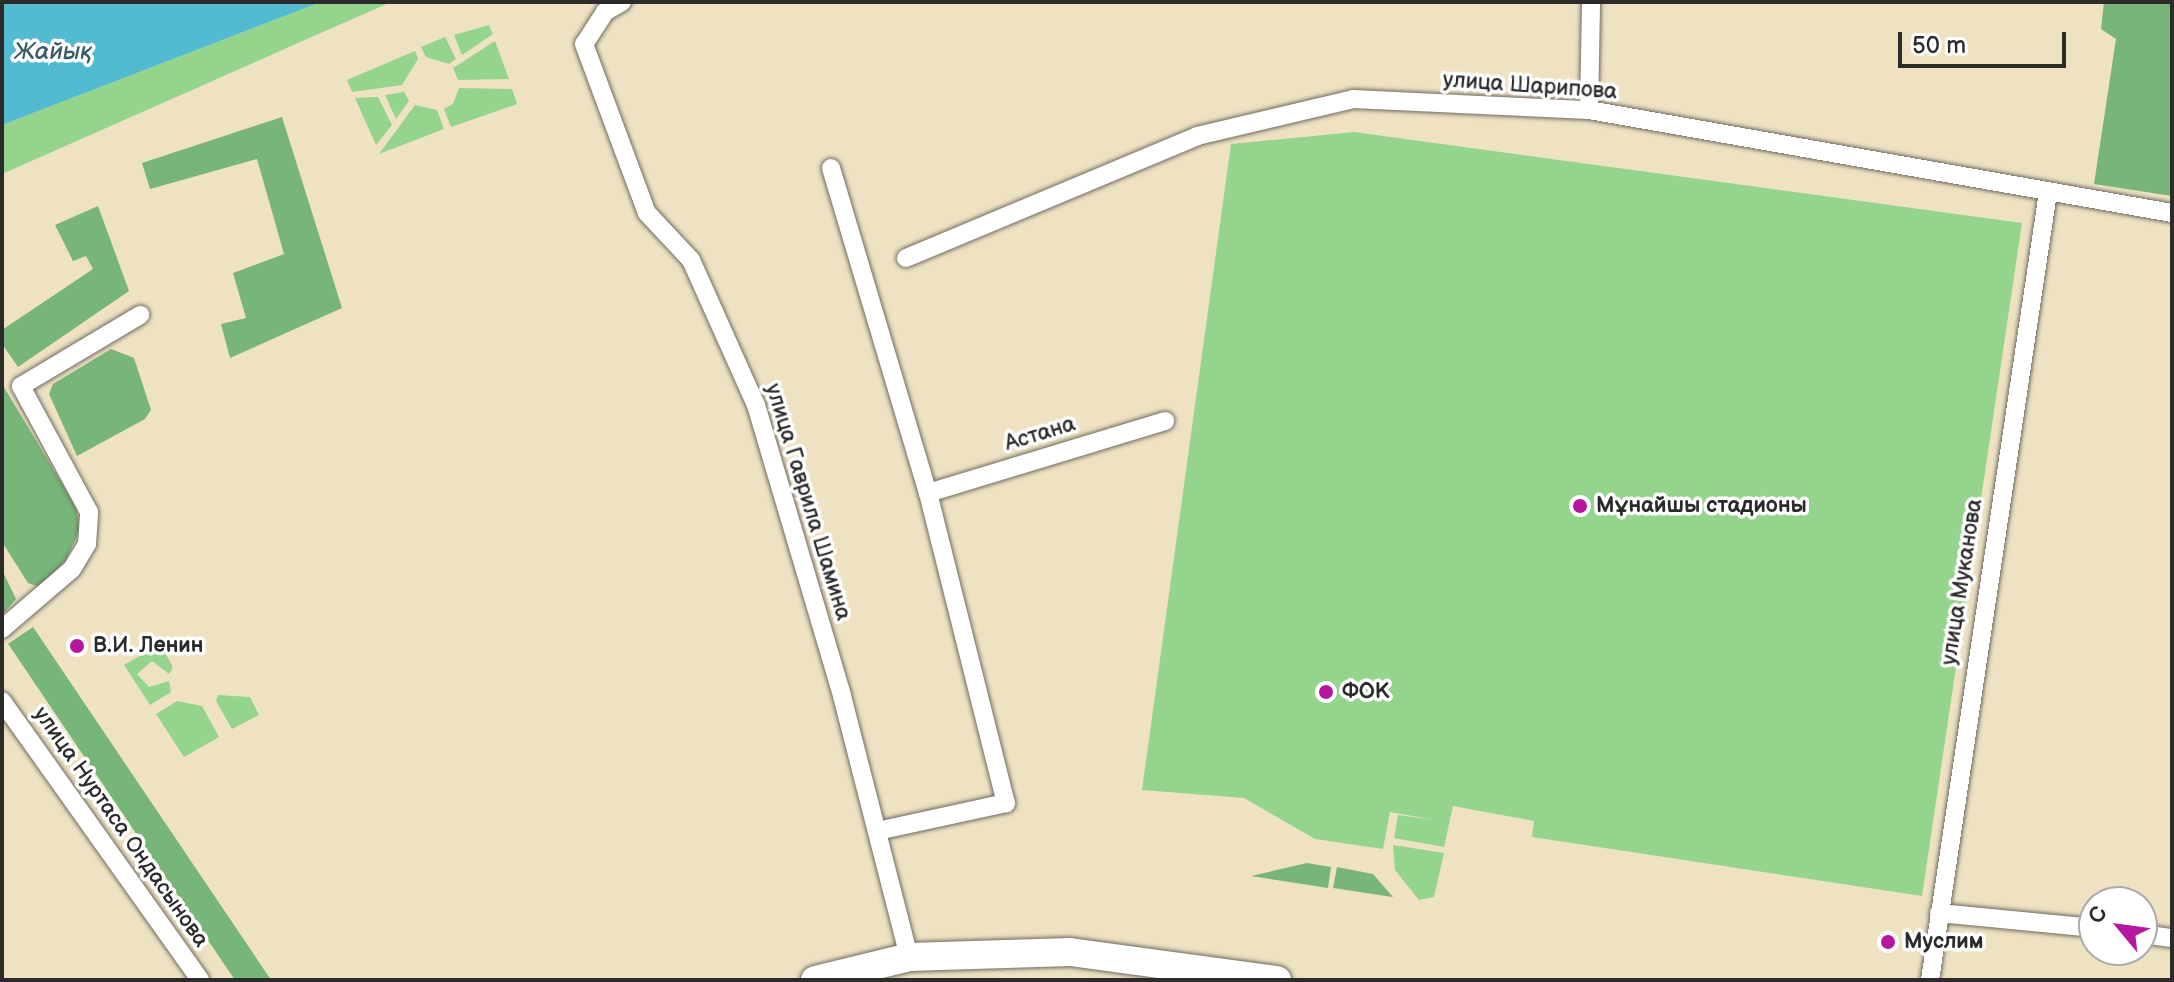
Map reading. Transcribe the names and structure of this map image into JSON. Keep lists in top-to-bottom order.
{
  "streets": {
    "street": [
      "улица Шарипова",
      "Астана",
      "улица Гаврила Шамина",
      "улица Муканова",
      "улица Нуртаса Ондасынова"
    ]
  },
  "crossings": [
    ["улица Шарипова", "улица Муканова"]
  ],
  "water": ["Жайық"],
  "places": [
    "Мұнайшы стадионы",
    "В.И. Ленин",
    "ФОК",
    "Муслим"
  ],
  "scale_bar": "50 m",
  "north": "top left"
}
